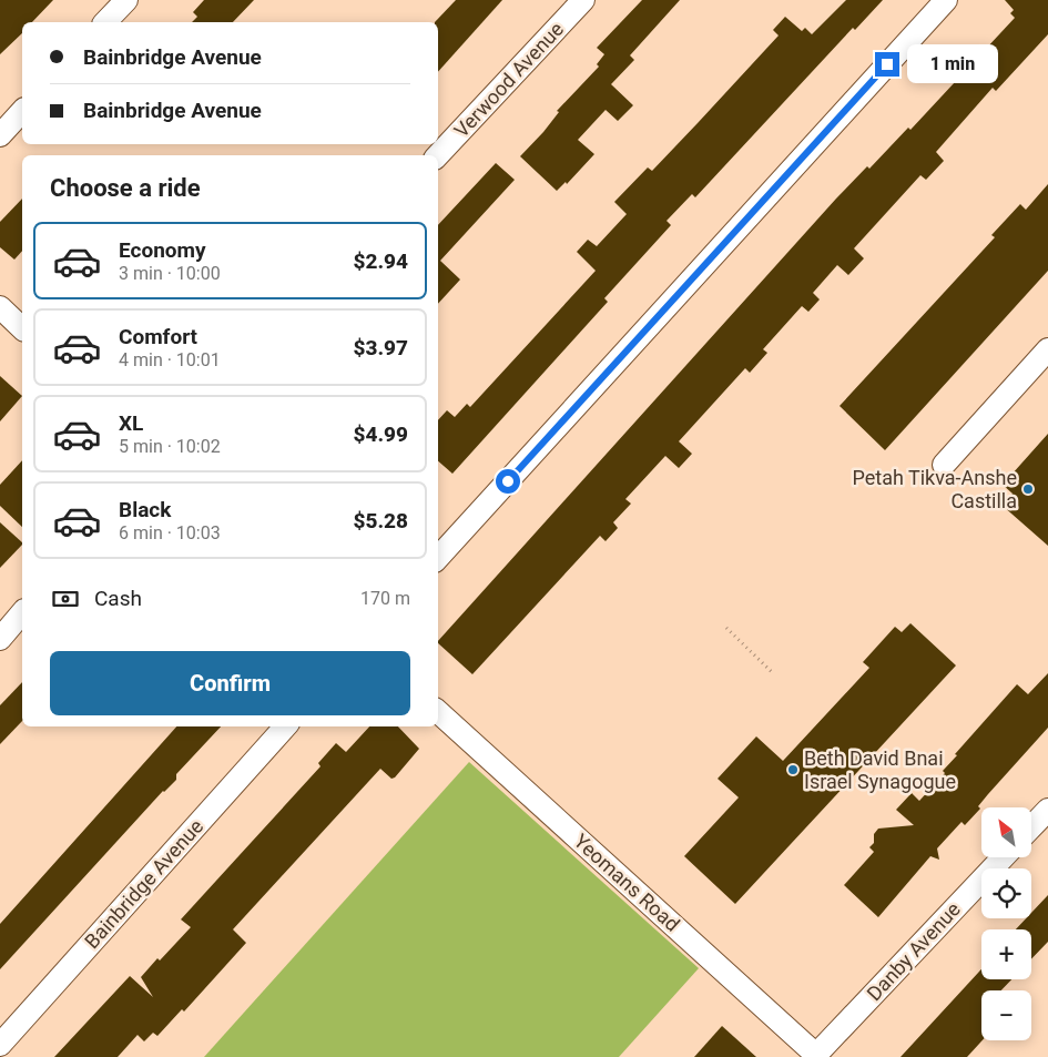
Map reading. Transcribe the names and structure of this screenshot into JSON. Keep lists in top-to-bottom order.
{
  "streets": {
    "street": [
      "Verwood Avenue",
      "Yeomans Road",
      "Bainbridge Avenue",
      "Danby Avenue"
    ]
  },
  "crossings": [
    ["Yeomans Road", "Danby Avenue"]
  ],
  "places": ["Petah Tikva-Anshe Castilla", "Beth David Bnai Israel Synagogue"],
  "north": "top left",
  "page": {
    "banner": ["Bainbridge Avenue", "Bainbridge Avenue"],
    "bubble": "1 min",
    "heading": "Choose a ride",
    "list": [
      {
        "name": "Economy",
        "note": "3 min · 10:00",
        "value": "$2.94"
      },
      {
        "name": "Comfort",
        "note": "4 min · 10:01",
        "value": "$3.97"
      },
      {
        "name": "XL",
        "note": "5 min · 10:02",
        "value": "$4.99"
      },
      {
        "name": "Black",
        "note": "6 min · 10:03",
        "value": "$5.28"
      }
    ],
    "pay": ["Cash", "170 m"],
    "buttons": "Confirm",
    "map_buttons": ["+", "−"]
  }
}
